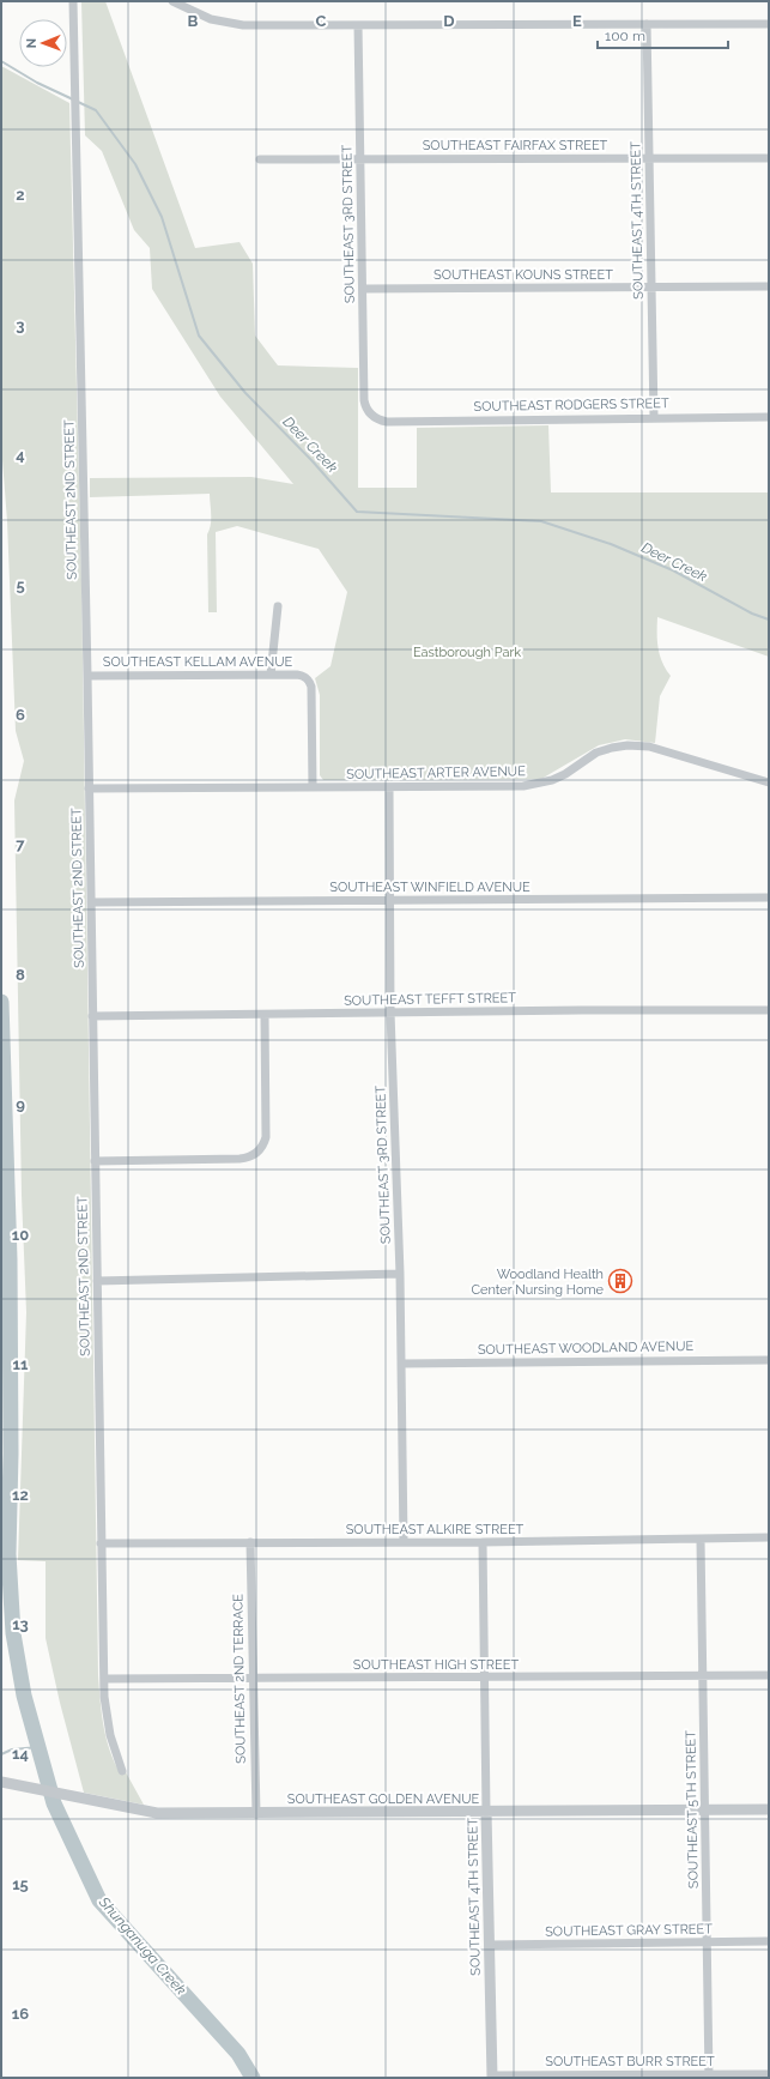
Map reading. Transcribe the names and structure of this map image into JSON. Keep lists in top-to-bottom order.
{
  "streets": {
    "street": [
      "SOUTHEAST FAIRFAX STREET",
      "SOUTHEAST 4TH STREET",
      "SOUTHEAST 3RD STREET",
      "SOUTHEAST KOUNS STREET",
      "SOUTHEAST RODGERS STREET",
      "SOUTHEAST 2ND STREET",
      "SOUTHEAST KELLAM AVENUE",
      "SOUTHEAST ARTER AVENUE",
      "SOUTHEAST WINFIELD AVENUE",
      "SOUTHEAST TEFFT STREET",
      "SOUTHEAST WOODLAND AVENUE",
      "SOUTHEAST ALKIRE STREET",
      "SOUTHEAST HIGH STREET",
      "SOUTHEAST 2ND TERRACE",
      "SOUTHEAST GOLDEN AVENUE",
      "SOUTHEAST 5TH STREET",
      "SOUTHEAST GRAY STREET",
      "SOUTHEAST BURR STREET"
    ]
  },
  "crossings": [
    ["SOUTHEAST FAIRFAX STREET", "SOUTHEAST 4TH STREET"],
    ["SOUTHEAST FAIRFAX STREET", "SOUTHEAST 3RD STREET"],
    ["SOUTHEAST 4TH STREET", "SOUTHEAST KOUNS STREET"],
    ["SOUTHEAST 4TH STREET", "SOUTHEAST RODGERS STREET"],
    ["SOUTHEAST 4TH STREET", "SOUTHEAST ALKIRE STREET"],
    ["SOUTHEAST 4TH STREET", "SOUTHEAST HIGH STREET"],
    ["SOUTHEAST 4TH STREET", "SOUTHEAST GOLDEN AVENUE"],
    ["SOUTHEAST 4TH STREET", "SOUTHEAST GRAY STREET"],
    ["SOUTHEAST 4TH STREET", "SOUTHEAST BURR STREET"],
    ["SOUTHEAST 3RD STREET", "SOUTHEAST KOUNS STREET"],
    ["SOUTHEAST 3RD STREET", "SOUTHEAST RODGERS STREET"],
    ["SOUTHEAST 3RD STREET", "SOUTHEAST ARTER AVENUE"],
    ["SOUTHEAST 3RD STREET", "SOUTHEAST WINFIELD AVENUE"],
    ["SOUTHEAST 3RD STREET", "SOUTHEAST TEFFT STREET"],
    ["SOUTHEAST 3RD STREET", "SOUTHEAST WOODLAND AVENUE"],
    ["SOUTHEAST 3RD STREET", "SOUTHEAST ALKIRE STREET"],
    ["SOUTHEAST 2ND STREET", "SOUTHEAST KELLAM AVENUE"],
    ["SOUTHEAST 2ND STREET", "SOUTHEAST ARTER AVENUE"],
    ["SOUTHEAST 2ND STREET", "SOUTHEAST WINFIELD AVENUE"],
    ["SOUTHEAST 2ND STREET", "SOUTHEAST TEFFT STREET"],
    ["SOUTHEAST 2ND STREET", "SOUTHEAST ALKIRE STREET"],
    ["SOUTHEAST 2ND STREET", "SOUTHEAST HIGH STREET"],
    ["SOUTHEAST KELLAM AVENUE", "SOUTHEAST ARTER AVENUE"],
    ["SOUTHEAST ALKIRE STREET", "SOUTHEAST 2ND TERRACE"],
    ["SOUTHEAST ALKIRE STREET", "SOUTHEAST 5TH STREET"],
    ["SOUTHEAST HIGH STREET", "SOUTHEAST 2ND TERRACE"],
    ["SOUTHEAST HIGH STREET", "SOUTHEAST 5TH STREET"],
    ["SOUTHEAST 2ND TERRACE", "SOUTHEAST GOLDEN AVENUE"],
    ["SOUTHEAST GOLDEN AVENUE", "SOUTHEAST 5TH STREET"],
    ["SOUTHEAST 5TH STREET", "SOUTHEAST GRAY STREET"],
    ["SOUTHEAST 5TH STREET", "SOUTHEAST BURR STREET"]
  ],
  "water": ["Deer Creek", "Shunganuga Creek"],
  "parks": ["Eastborough Park"],
  "places": {
    "building": ["Woodland Health Center Nursing Home"]
  },
  "scale_bar": "100 m",
  "north": "left",
  "grid": {
    "columns": [
      "B",
      "C",
      "D",
      "E"
    ],
    "rows": [
      "2",
      "3",
      "4",
      "5",
      "6",
      "7",
      "8",
      "9",
      "10",
      "11",
      "12",
      "13",
      "14",
      "15",
      "16"
    ]
  }
}
